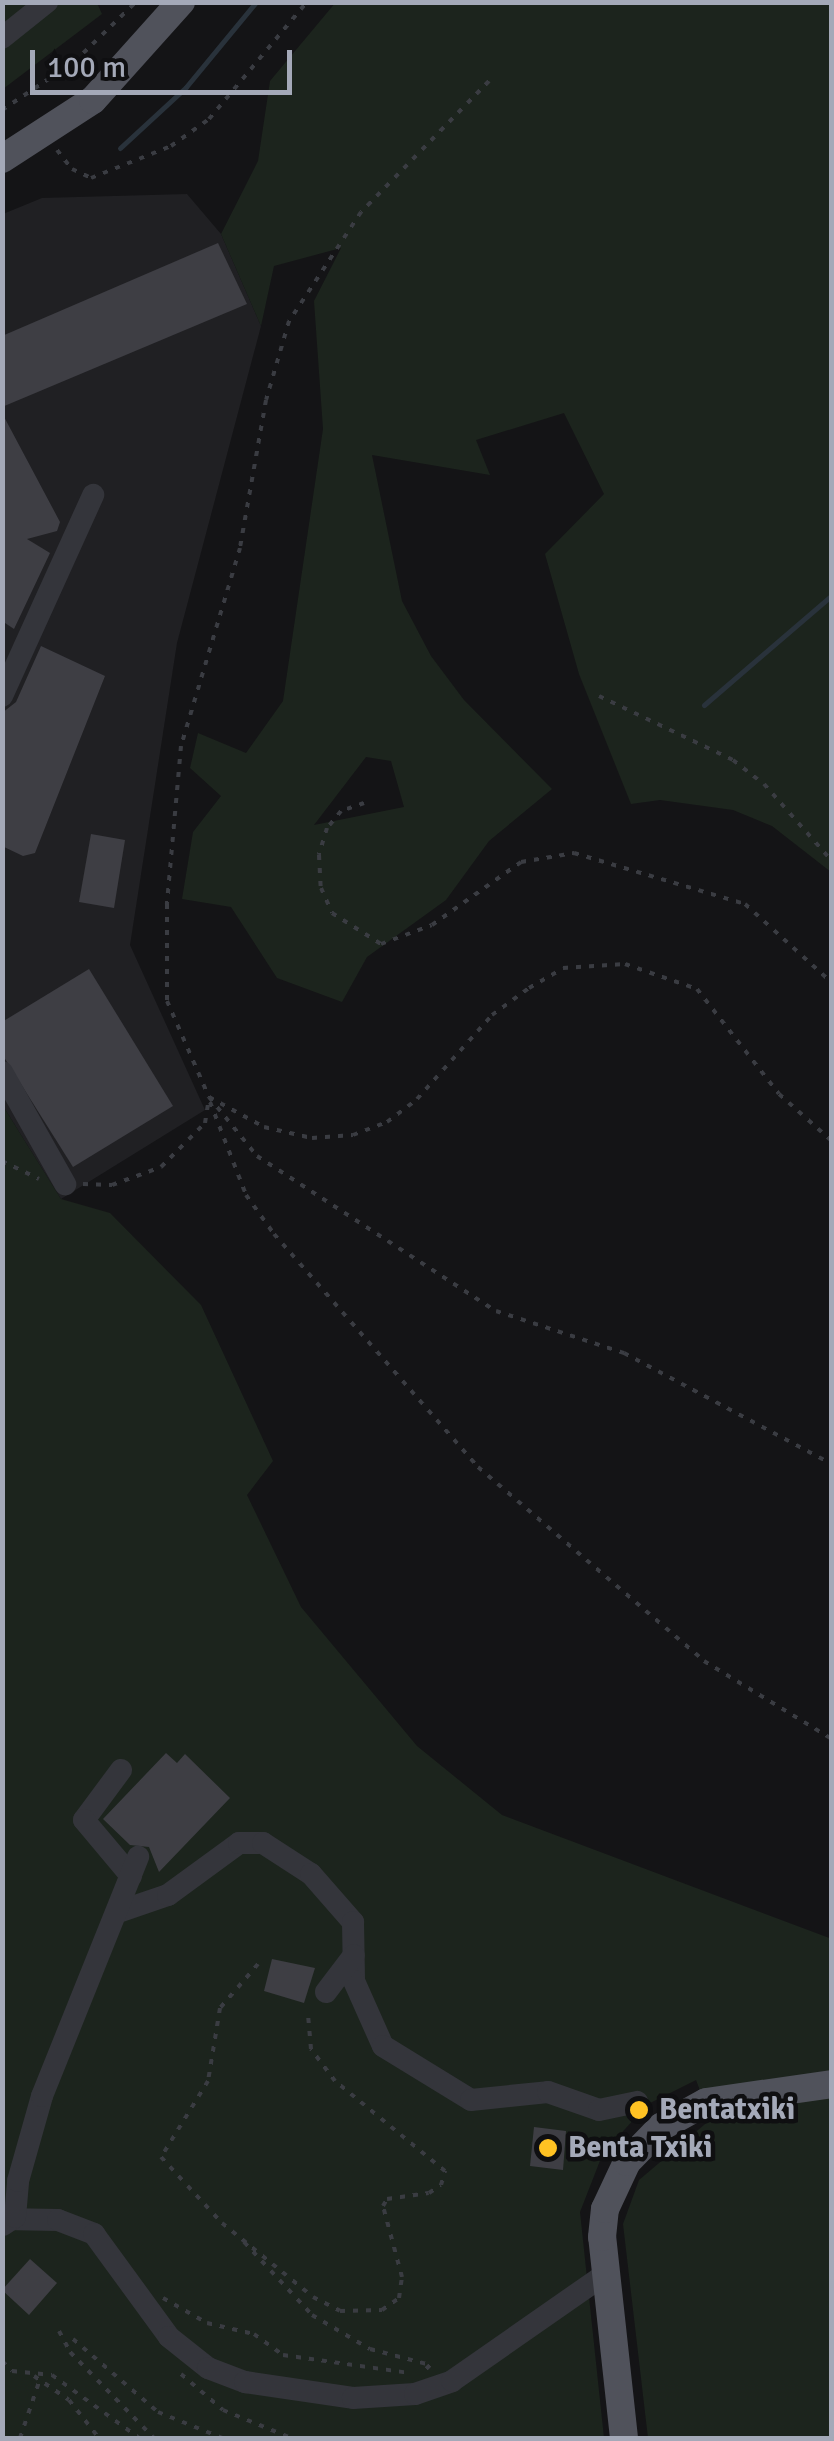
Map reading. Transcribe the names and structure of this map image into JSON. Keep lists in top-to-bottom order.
{
  "places": ["Bentatxiki", "Benta Txiki"],
  "scale_bar": "100 m"
}
